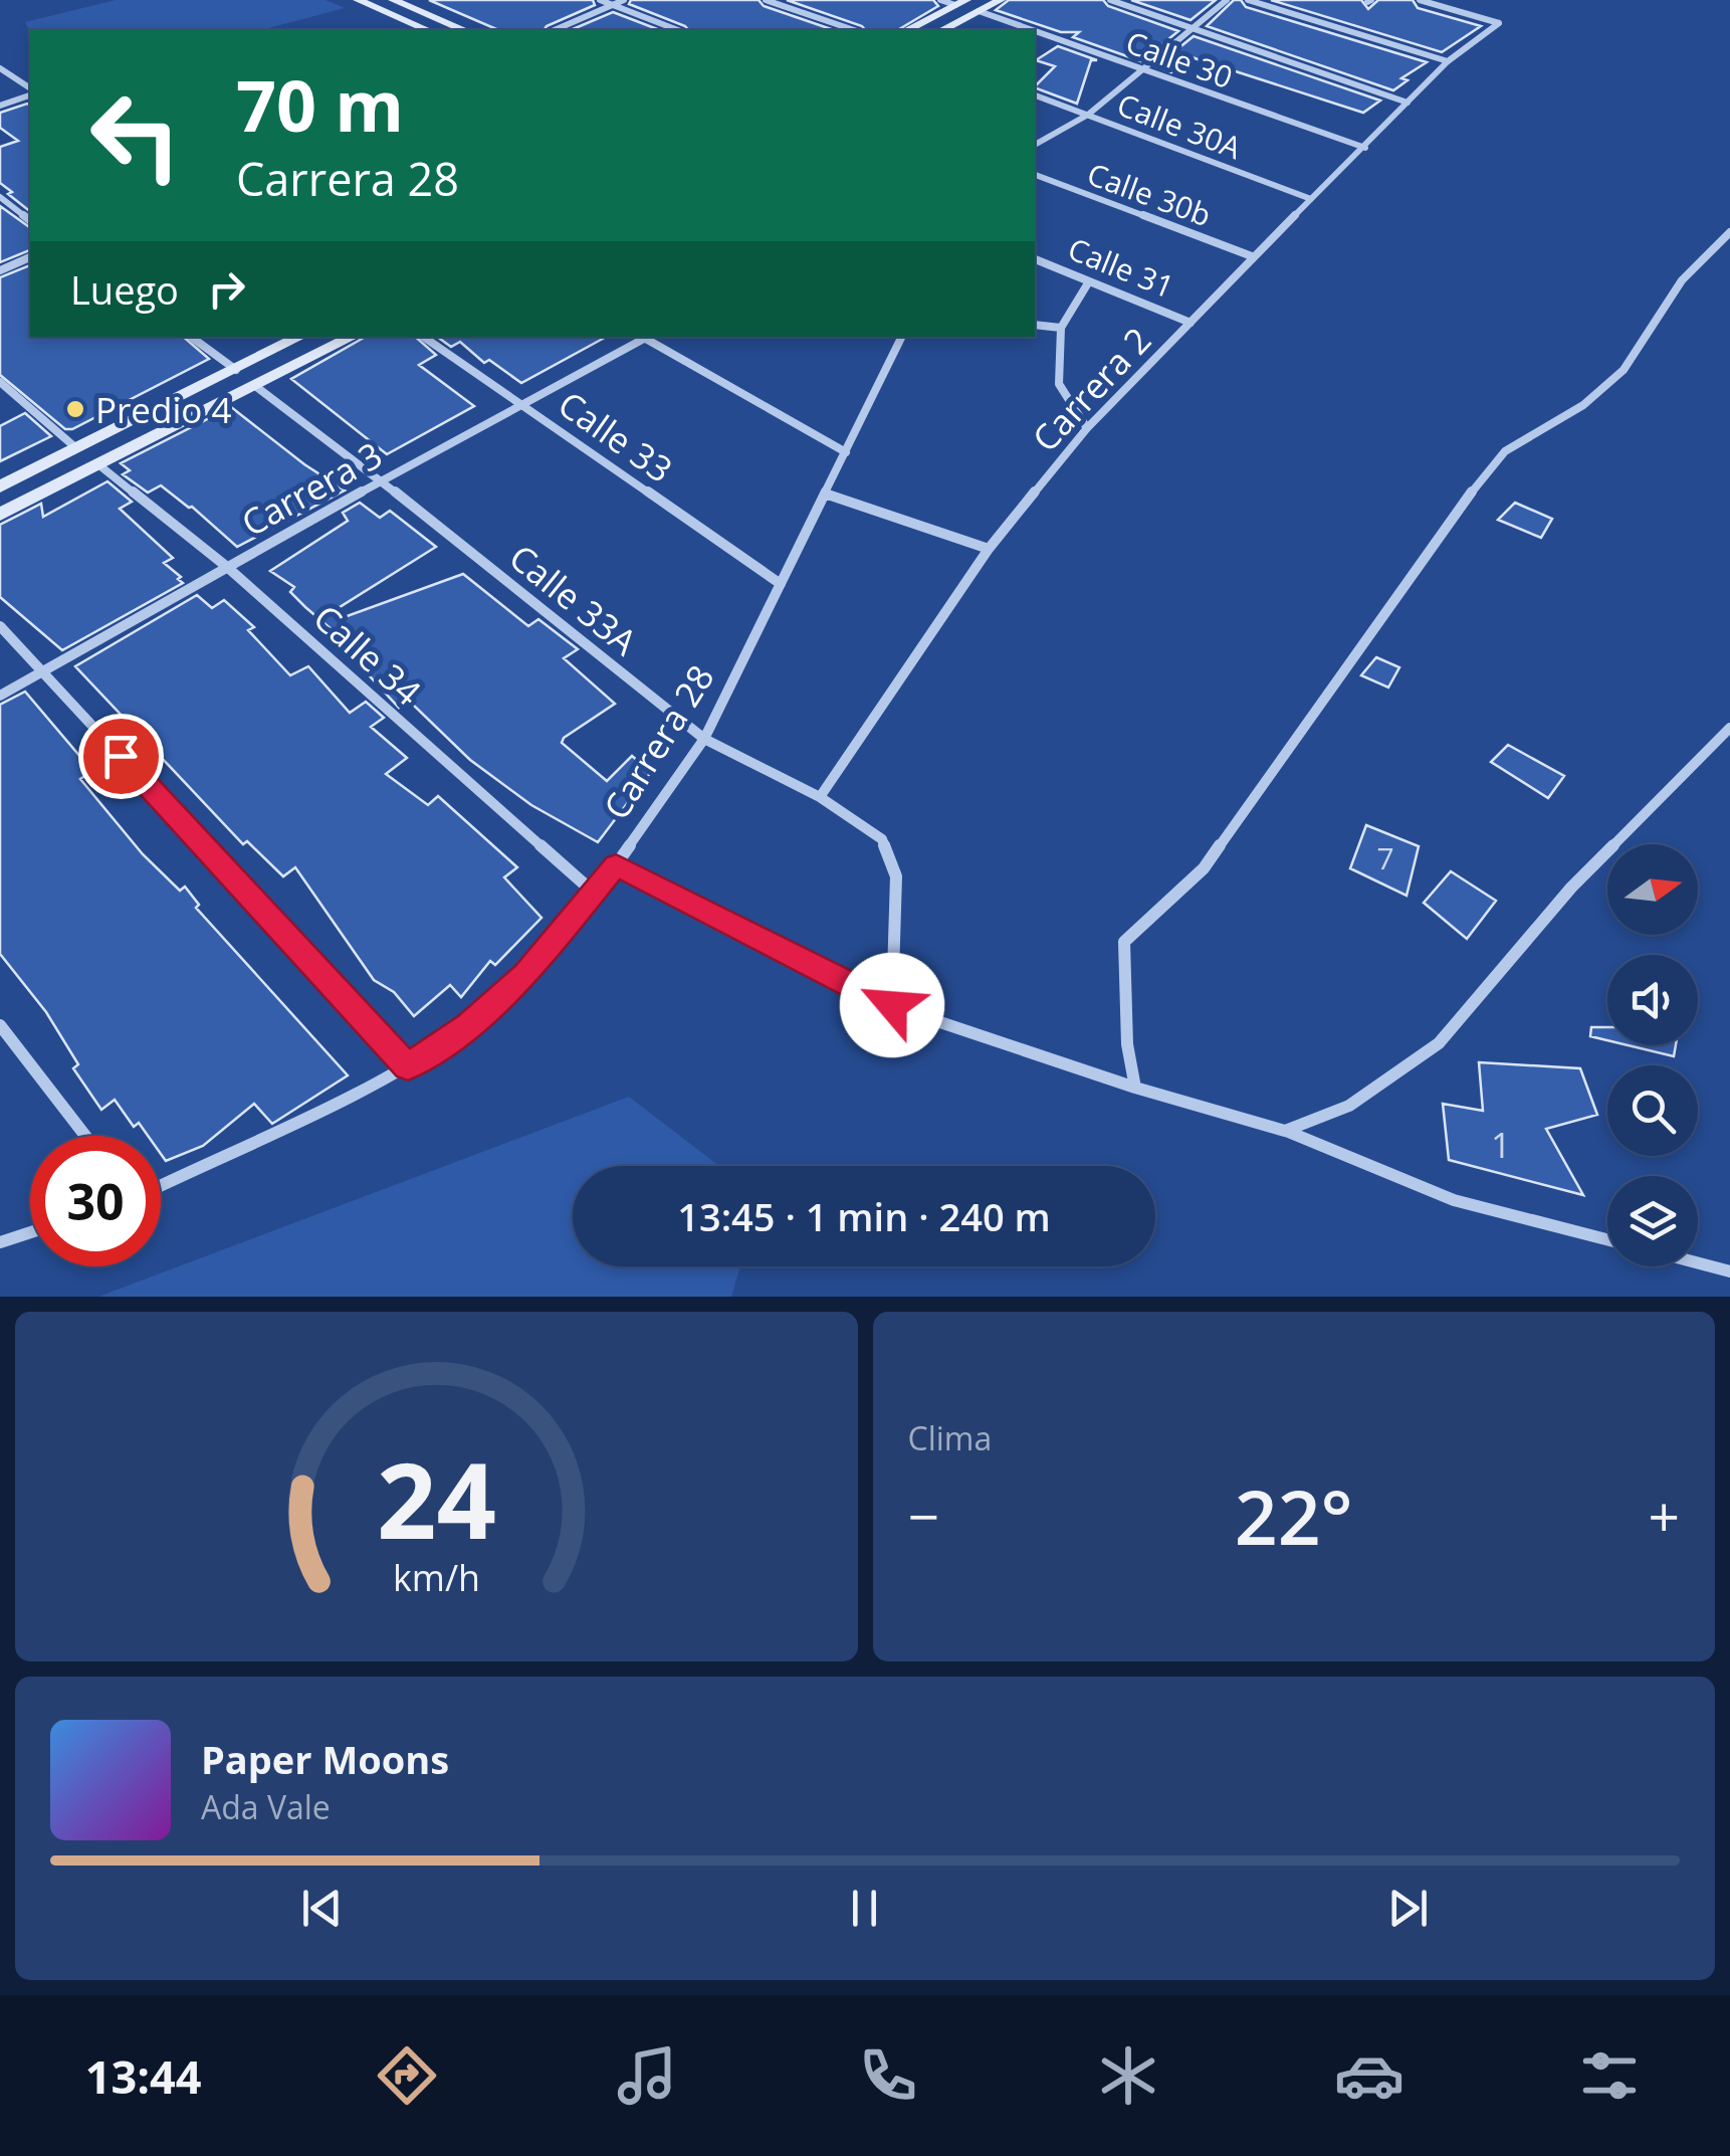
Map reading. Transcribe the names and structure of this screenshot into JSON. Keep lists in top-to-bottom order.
{
  "streets": {
    "street": [
      "Calle 30",
      "Calle 30A",
      "Calle 30b",
      "Calle 31",
      "Carrera 2",
      "Calle 33",
      "Carrera 3",
      "Calle 33A",
      "Calle 34",
      "Carrera 28"
    ]
  },
  "crossings": [
    ["Calle 30", "Carrera 2"],
    ["Calle 30A", "Carrera 2"],
    ["Calle 30b", "Carrera 2"],
    ["Calle 31", "Carrera 2"],
    ["Carrera 2", "Calle 33A"],
    ["Calle 33", "Carrera 3"],
    ["Calle 33", "Carrera 28"],
    ["Carrera 3", "Calle 33A"],
    ["Carrera 3", "Calle 34"],
    ["Calle 33A", "Carrera 28"],
    ["Calle 34", "Carrera 28"]
  ],
  "places": ["Predio 4"],
  "house_numbers": ["7", "1"],
  "north": "right",
  "page": {
    "turn": ["70 m", "Carrera 28"],
    "then": "Luego",
    "limit": "30",
    "trip": "13:45 · 1 min · 240 m",
    "tile": "Clima",
    "heat": ["−", "22°", "+"],
    "song": ["Paper Moons", "Ada Vale"],
    "tabs": "13:44",
    "gauge": ["24", "km/h"]
  }
}
